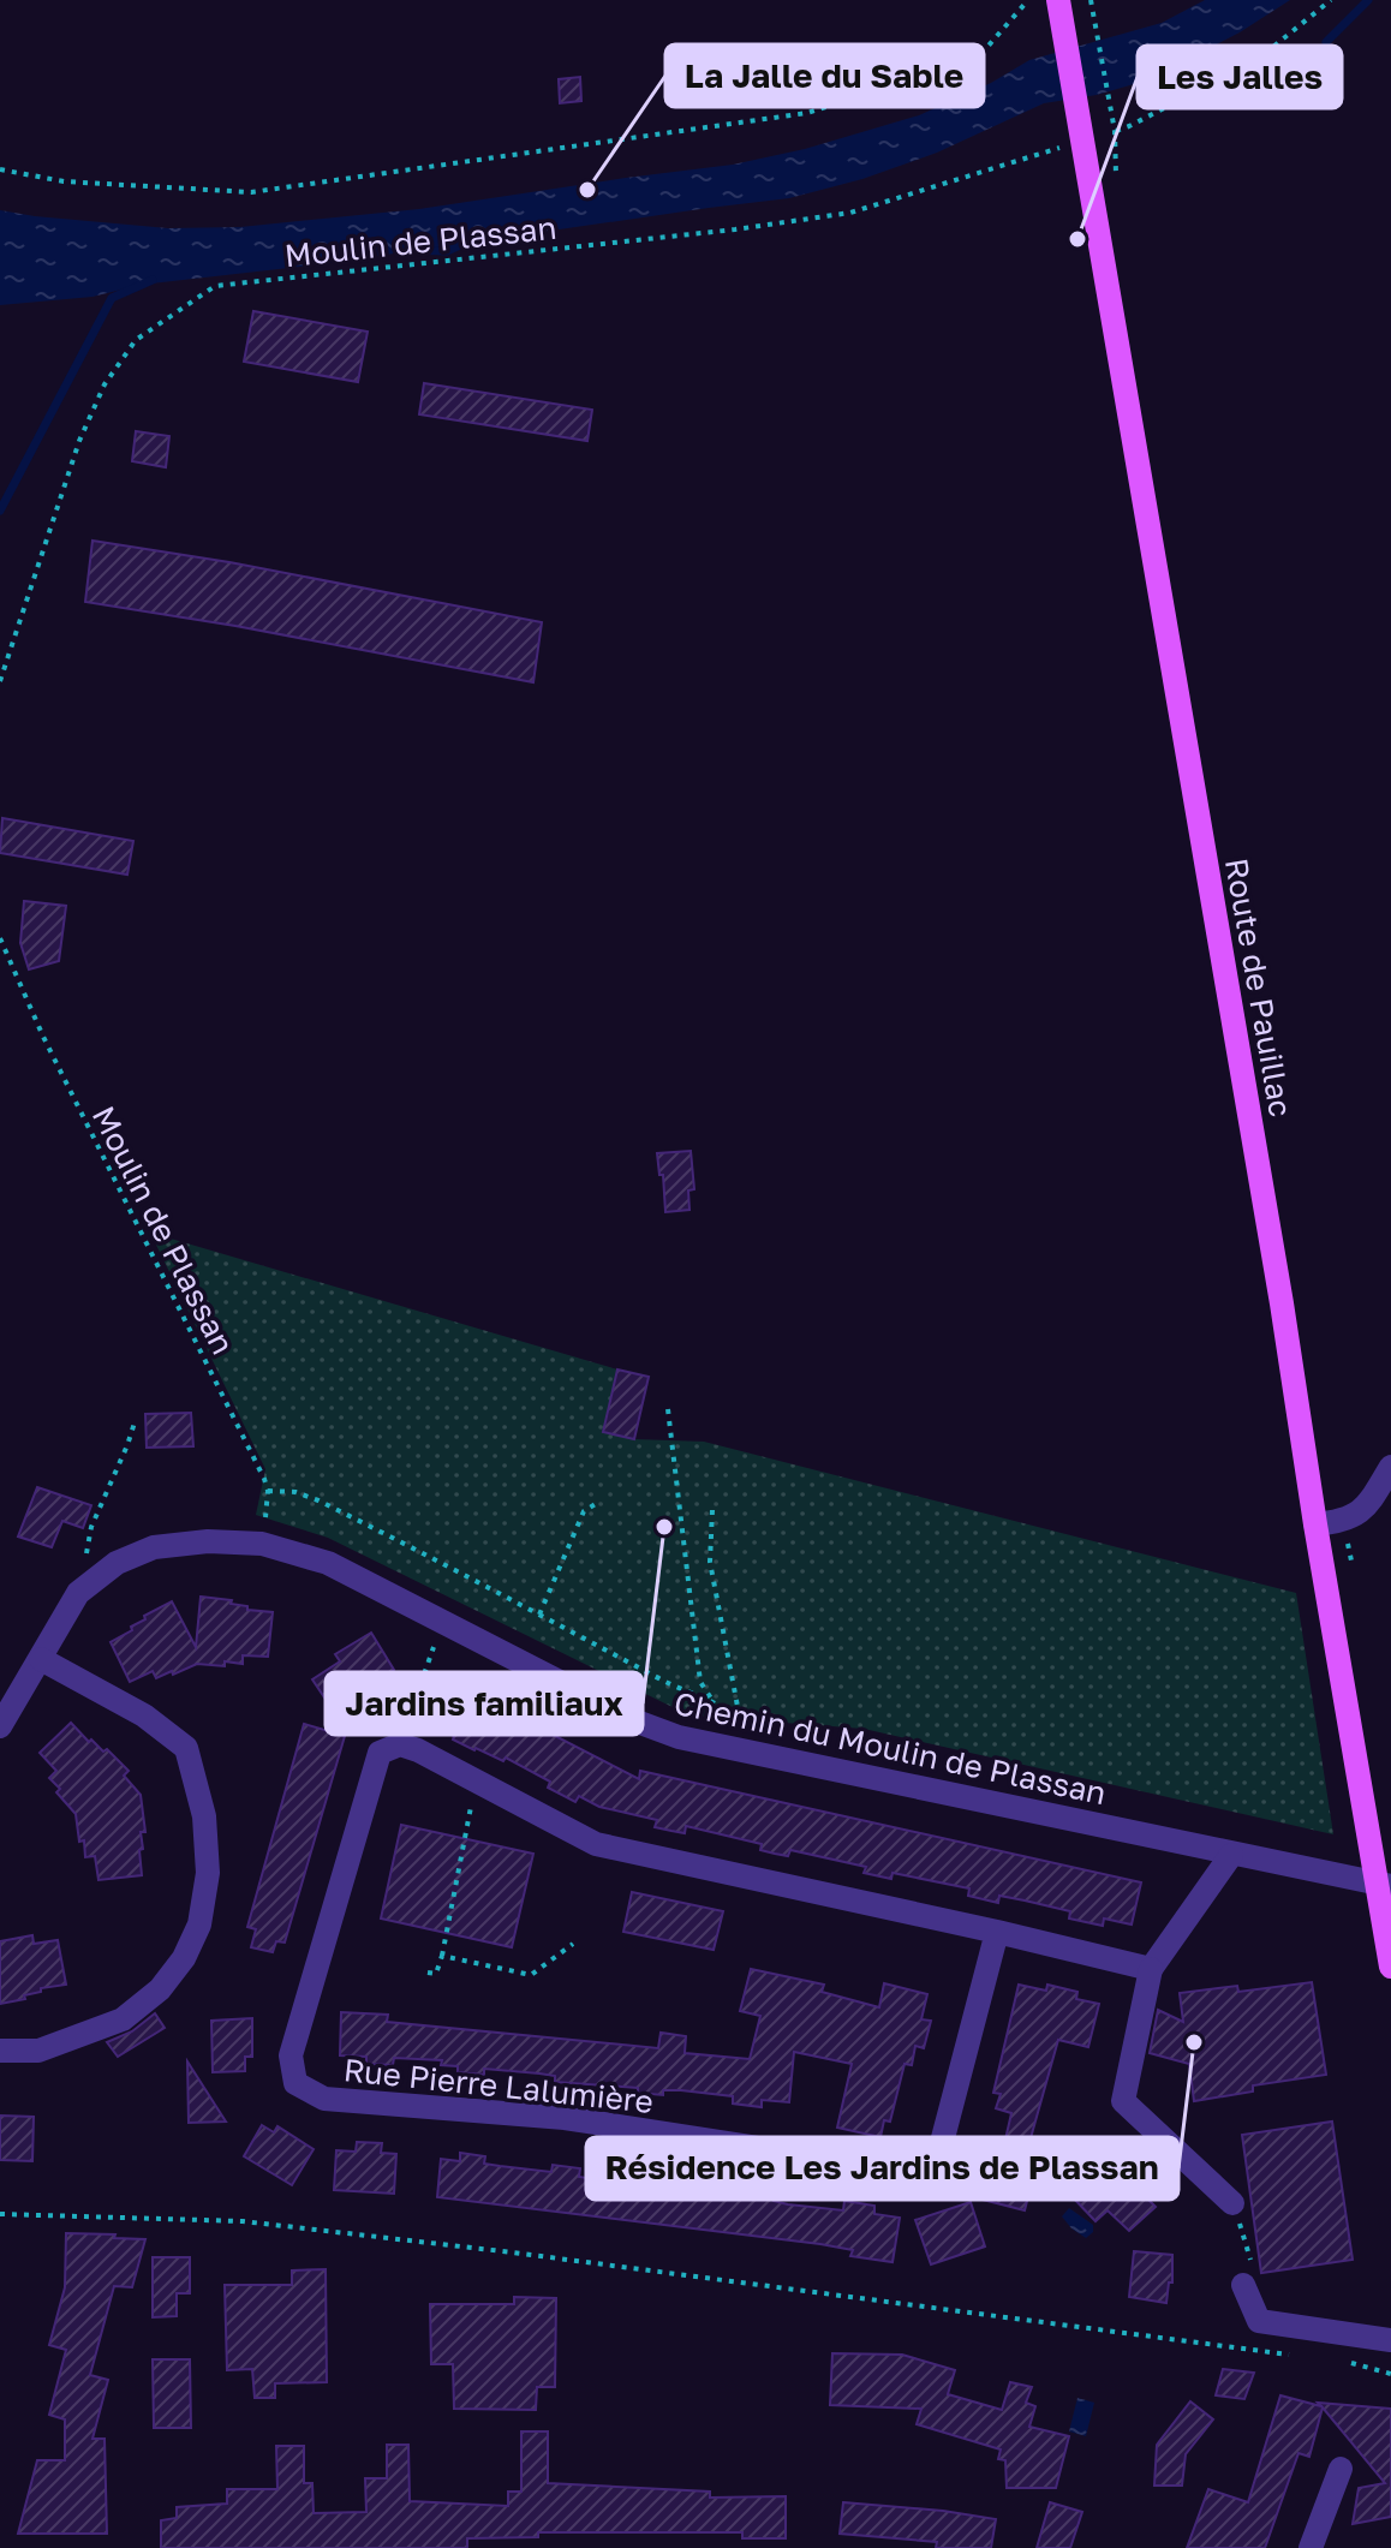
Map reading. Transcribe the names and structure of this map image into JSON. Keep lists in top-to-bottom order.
{
  "streets": {
    "main road": ["Route de Pauillac"],
    "street": ["Chemin du Moulin de Plassan", "Rue Pierre Lalumière"],
    "path": ["Moulin de Plassan"]
  },
  "crossings": [
    ["Moulin de Plassan", "Route de Pauillac"],
    ["Route de Pauillac", "Chemin du Moulin de Plassan"]
  ],
  "places": [
    "La Jalle du Sable",
    "Les Jalles",
    "Jardins familiaux",
    "Résidence Les Jardins de Plassan"
  ]
}
